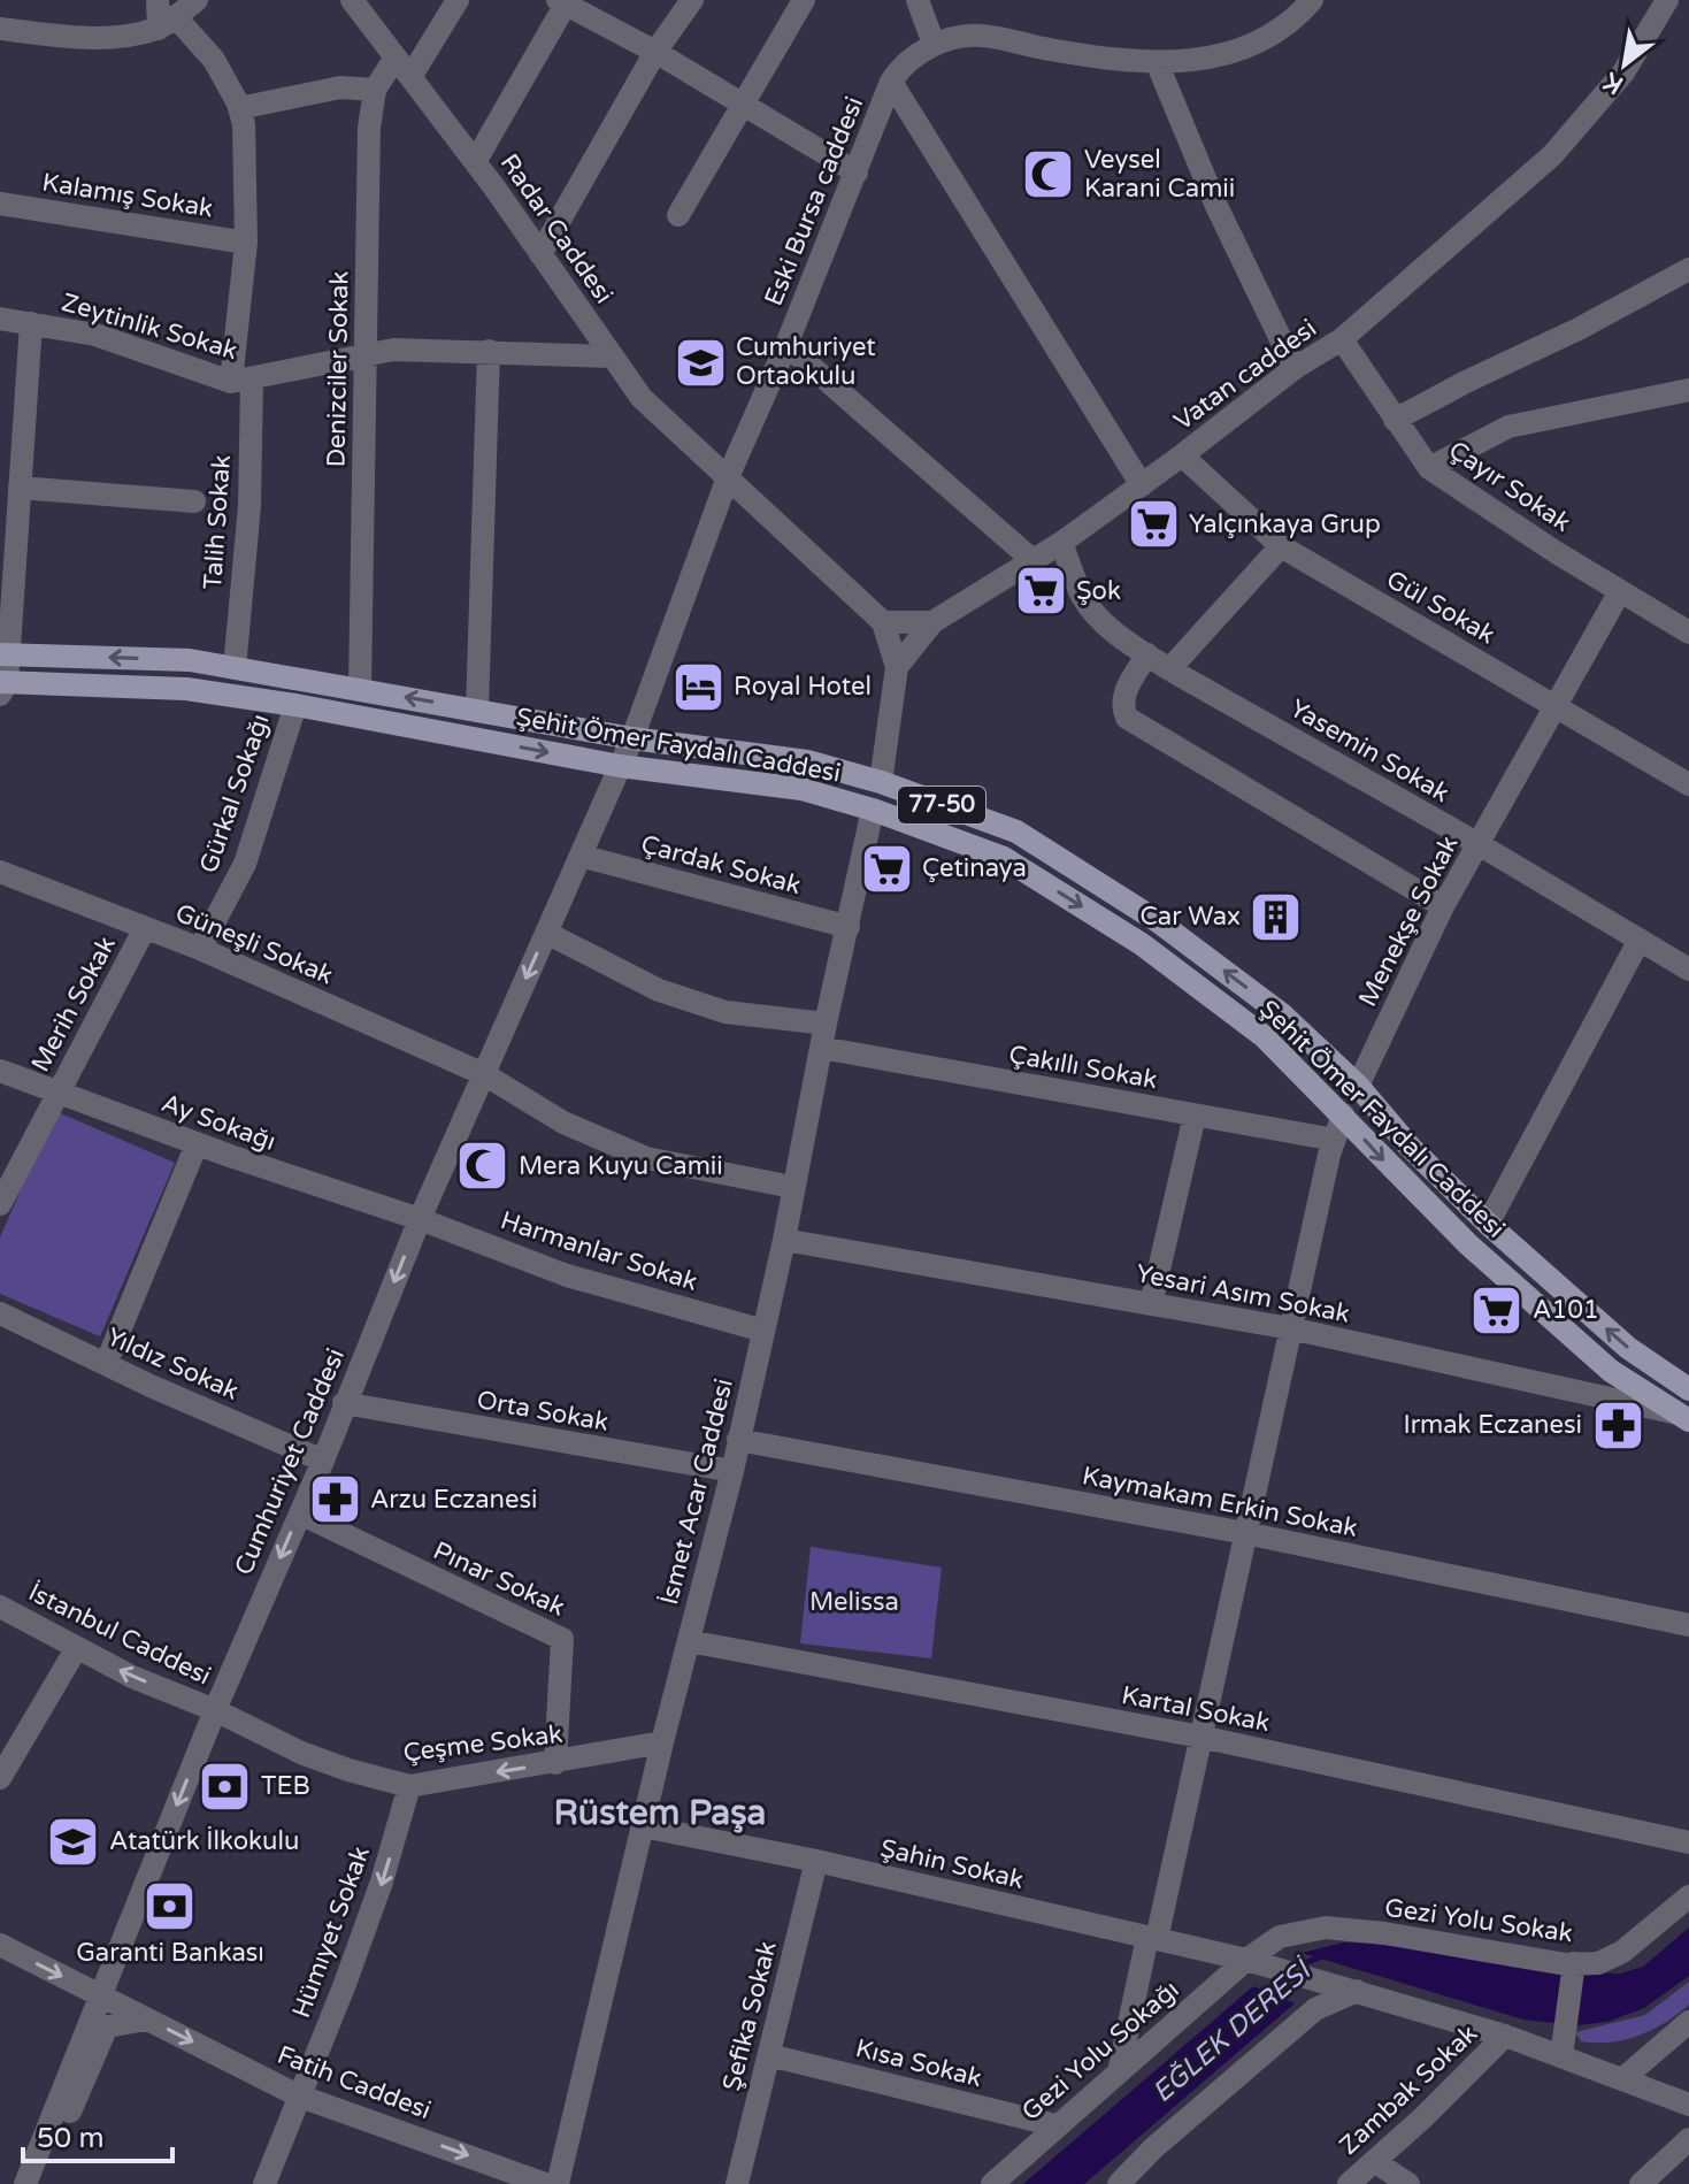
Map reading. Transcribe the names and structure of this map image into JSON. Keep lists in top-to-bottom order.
{
  "streets": {
    "main road": ["Şehit Ömer Faydalı Caddesi", "77-50"],
    "street": [
      "Kalamış Sokak",
      "Eski Bursa caddesi",
      "Radar Caddesi",
      "Zeytinlik Sokak",
      "Denizciler Sokak",
      "Vatan caddesi",
      "Çayır Sokak",
      "Talih Sokak",
      "Gül Sokak",
      "Yasemin Sokak",
      "Gürkal Sokağı",
      "Çardak Sokak",
      "Menekşe Sokak",
      "Güneşli Sokak",
      "Merih Sokak",
      "Çakıllı Sokak",
      "Ay Sokağı",
      "Harmanlar Sokak",
      "Yesari Asım Sokak",
      "Yıldız Sokak",
      "Orta Sokak",
      "Cumhuriyet Caddesi",
      "İsmet Acar Caddesi",
      "Kaymakam Erkin Sokak",
      "Pınar Sokak",
      "İstanbul Caddesi",
      "Kartal Sokak",
      "Çeşme Sokak",
      "Şahin Sokak",
      "Gezi Yolu Sokak",
      "Hümıyet Sokak",
      "Şefika Sokak",
      "Gezi Yolu Sokağı",
      "Kısa Sokak",
      "Fatih Caddesi",
      "Zambak Sokak"
    ]
  },
  "crossings": [
    ["Kalamış Sokak", "Talih Sokak"],
    ["Eski Bursa caddesi", "Radar Caddesi"],
    ["Eski Bursa caddesi", "Şehit Ömer Faydalı Caddesi"],
    ["Eski Bursa caddesi", "Cumhuriyet Caddesi"],
    ["Radar Caddesi", "Zeytinlik Sokak"],
    ["Radar Caddesi", "Denizciler Sokak"],
    ["Zeytinlik Sokak", "Denizciler Sokak"],
    ["Zeytinlik Sokak", "Talih Sokak"],
    ["Denizciler Sokak", "Şehit Ömer Faydalı Caddesi"],
    ["Vatan caddesi", "Çayır Sokak"],
    ["Vatan caddesi", "Gül Sokak"],
    ["Vatan caddesi", "Yasemin Sokak"],
    ["Çayır Sokak", "Menekşe Sokak"],
    ["Talih Sokak", "Şehit Ömer Faydalı Caddesi"],
    ["Gül Sokak", "Menekşe Sokak"],
    ["Şehit Ömer Faydalı Caddesi", "Gürkal Sokağı"],
    ["Şehit Ömer Faydalı Caddesi", "Menekşe Sokak"],
    ["Şehit Ömer Faydalı Caddesi", "Yesari Asım Sokak"],
    ["Şehit Ömer Faydalı Caddesi", "Cumhuriyet Caddesi"],
    ["Şehit Ömer Faydalı Caddesi", "İsmet Acar Caddesi"],
    ["Yasemin Sokak", "Menekşe Sokak"],
    ["Gürkal Sokağı", "Güneşli Sokak"],
    ["Çardak Sokak", "Cumhuriyet Caddesi"],
    ["Çardak Sokak", "İsmet Acar Caddesi"],
    ["Güneşli Sokak", "Merih Sokak"],
    ["Güneşli Sokak", "Cumhuriyet Caddesi"],
    ["Güneşli Sokak", "İsmet Acar Caddesi"],
    ["Merih Sokak", "Ay Sokağı"],
    ["Çakıllı Sokak", "İsmet Acar Caddesi"],
    ["Ay Sokağı", "Harmanlar Sokak"],
    ["Ay Sokağı", "Cumhuriyet Caddesi"],
    ["Harmanlar Sokak", "Cumhuriyet Caddesi"],
    ["Harmanlar Sokak", "İsmet Acar Caddesi"],
    ["Yesari Asım Sokak", "İsmet Acar Caddesi"],
    ["Yıldız Sokak", "Cumhuriyet Caddesi"],
    ["Orta Sokak", "Cumhuriyet Caddesi"],
    ["Orta Sokak", "İsmet Acar Caddesi"],
    ["Cumhuriyet Caddesi", "Pınar Sokak"],
    ["Cumhuriyet Caddesi", "İstanbul Caddesi"],
    ["Cumhuriyet Caddesi", "Çeşme Sokak"],
    ["Cumhuriyet Caddesi", "Fatih Caddesi"],
    ["İsmet Acar Caddesi", "Kaymakam Erkin Sokak"],
    ["İsmet Acar Caddesi", "Kartal Sokak"],
    ["İsmet Acar Caddesi", "Çeşme Sokak"],
    ["İsmet Acar Caddesi", "Şahin Sokak"],
    ["Pınar Sokak", "Çeşme Sokak"],
    ["İstanbul Caddesi", "Çeşme Sokak"],
    ["Çeşme Sokak", "Hümıyet Sokak"],
    ["Şahin Sokak", "Gezi Yolu Sokak"],
    ["Şahin Sokak", "Şefika Sokak"],
    ["Şahin Sokak", "Gezi Yolu Sokağı"],
    ["Şahin Sokak", "Zambak Sokak"],
    ["Gezi Yolu Sokak", "Gezi Yolu Sokağı"],
    ["Hümıyet Sokak", "Fatih Caddesi"],
    ["Şefika Sokak", "Kısa Sokak"],
    ["Gezi Yolu Sokağı", "Kısa Sokak"]
  ],
  "one_way": [
    "Cumhuriyet Caddesi",
    "İstanbul Caddesi",
    "Hümıyet Sokak",
    "Fatih Caddesi"
  ],
  "districts": ["Rüstem Paşa"],
  "water": ["EĞLEK DERESİ"],
  "parks": ["Melissa"],
  "places": {
    "mosque": ["Veysel Karani Camii", "Mera Kuyu Camii"],
    "school or university": ["Cumhuriyet Ortaokulu", "Atatürk İlkokulu"],
    "supermarket": [
      "Yalçınkaya Grup",
      "Şok",
      "Çetinaya",
      "A101"
    ],
    "hotel": ["Royal Hotel"],
    "building": ["Car Wax"],
    "pharmacy": ["Irmak Eczanesi", "Arzu Eczanesi"],
    "bank": ["TEB", "Garanti Bankası"]
  },
  "scale_bar": "50 m",
  "north": "bottom left"
}
